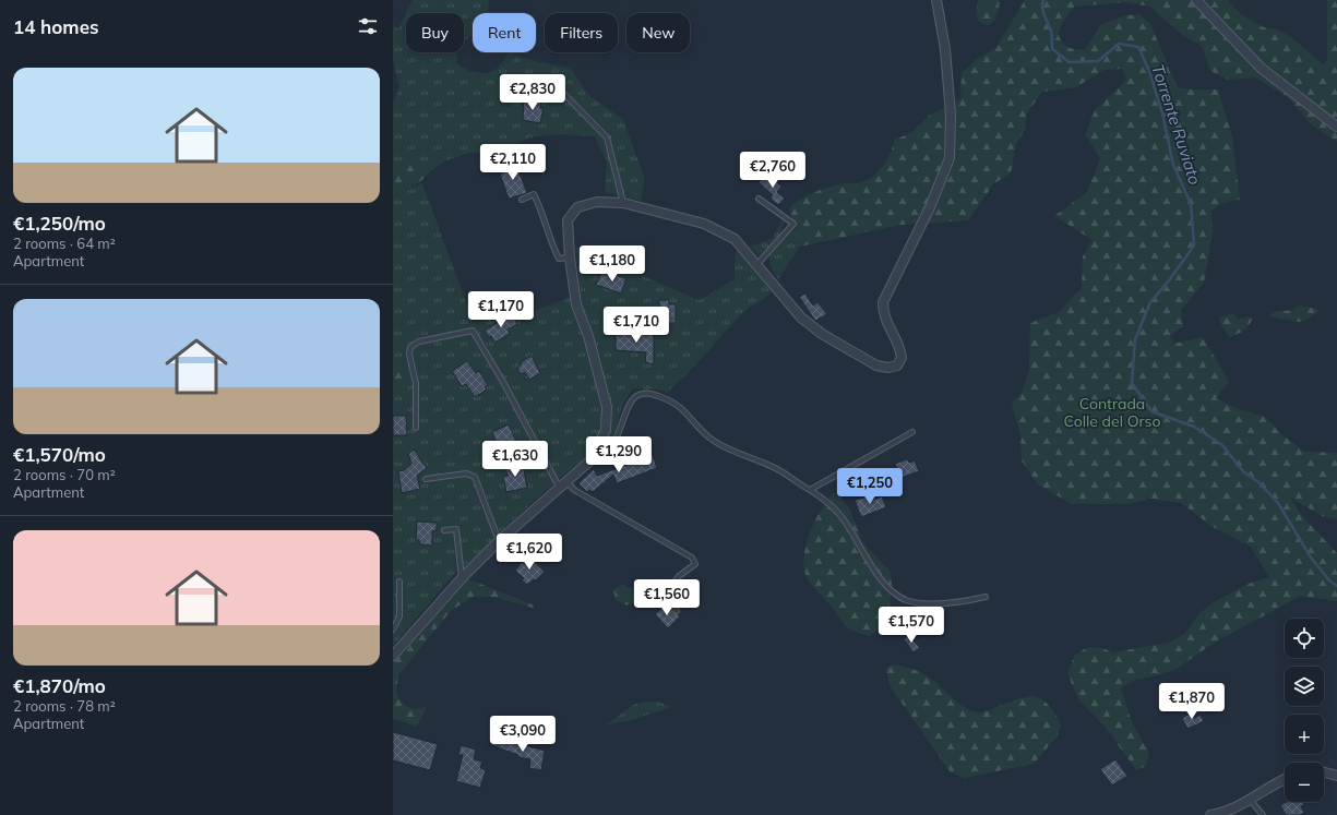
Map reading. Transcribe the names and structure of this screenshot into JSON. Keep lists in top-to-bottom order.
{
  "water": ["Torrente Ruviato"],
  "parks": ["Contrada Colle del Orso"],
  "page": {
    "heading": "14 homes",
    "chip": [
      "Buy",
      "Rent",
      "Filters",
      "New"
    ],
    "list": [
      {
        "name": "€1,250/mo",
        "note": "2 rooms · 64 m² · Apartment"
      },
      {
        "name": "€1,570/mo",
        "note": "2 rooms · 70 m² · Apartment"
      },
      {
        "name": "€1,870/mo",
        "note": "2 rooms · 78 m² · Apartment"
      }
    ],
    "price": [
      "€2,830",
      "€2,110",
      "€2,760",
      "€1,180",
      "€1,170",
      "€1,710",
      "€1,290",
      "€1,630",
      "€1,250",
      "€1,620",
      "€1,560",
      "€1,570",
      "€1,870",
      "€3,090"
    ],
    "map_buttons": ["+", "−"]
  }
}
